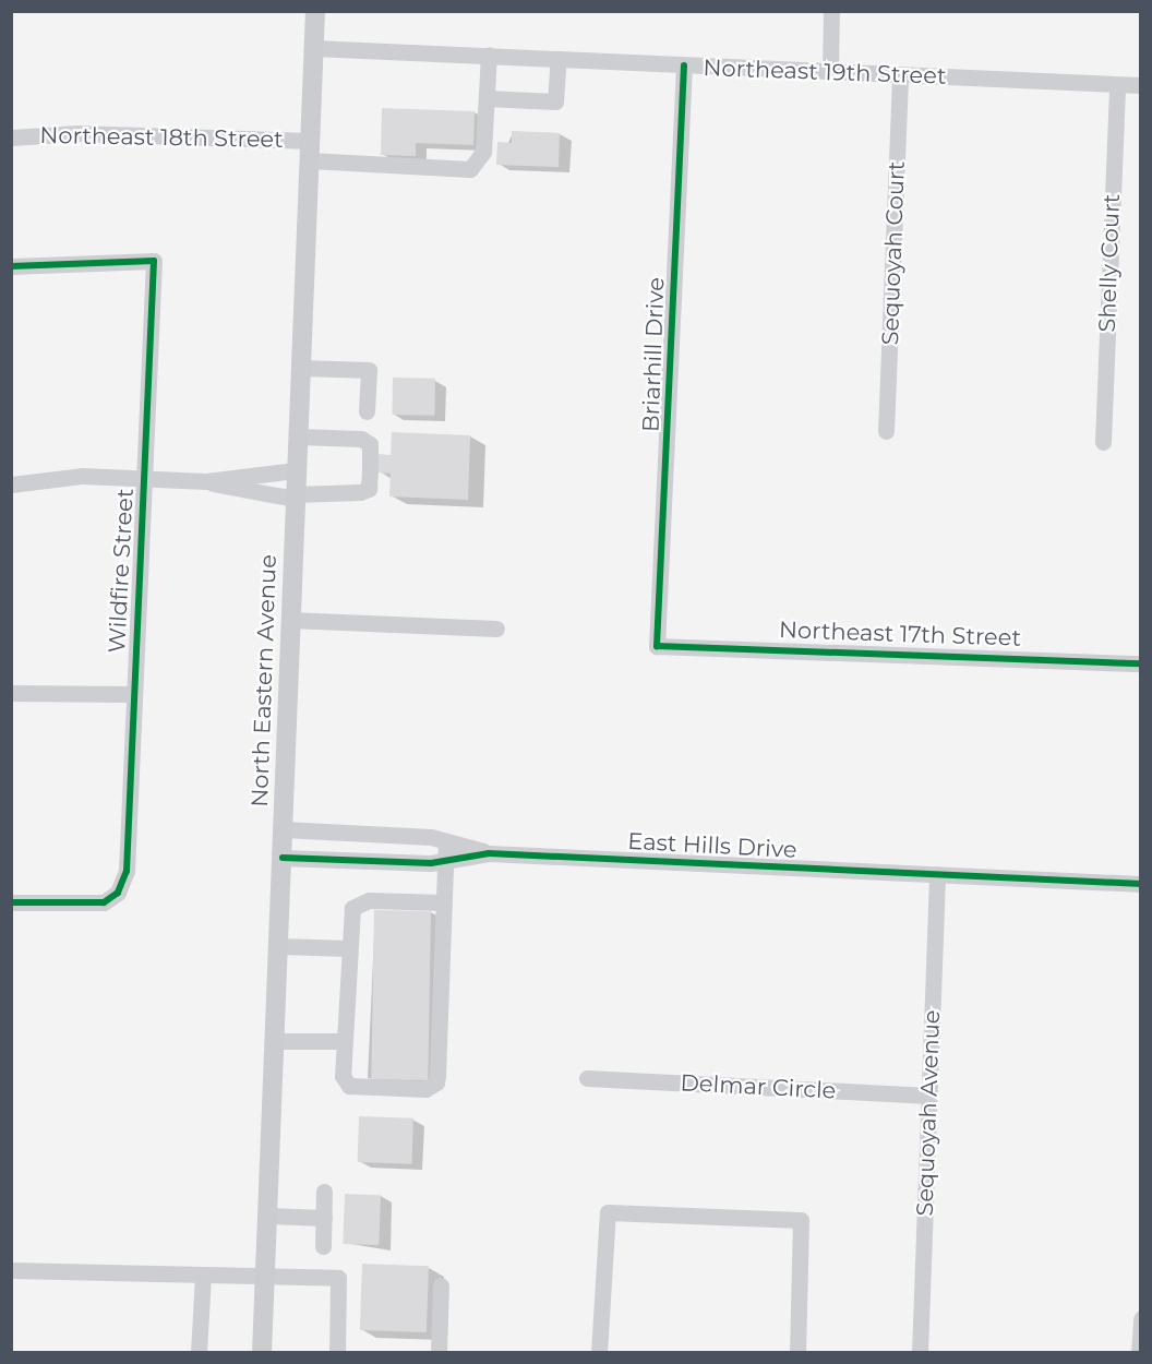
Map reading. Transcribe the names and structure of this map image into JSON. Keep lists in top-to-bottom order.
{
  "streets": {
    "main road": ["North Eastern Avenue"],
    "street": [
      "Northeast 19th Street",
      "Northeast 18th Street",
      "Sequoyah Court",
      "Shelly Court",
      "Briarhill Drive",
      "Wildfire Street",
      "Northeast 17th Street",
      "East Hills Drive",
      "Delmar Circle",
      "Sequoyah Avenue"
    ]
  },
  "crossings": [
    ["Northeast 19th Street", "Sequoyah Court"],
    ["Northeast 19th Street", "Shelly Court"],
    ["Northeast 19th Street", "Briarhill Drive"],
    ["Northeast 19th Street", "North Eastern Avenue"],
    ["Northeast 18th Street", "North Eastern Avenue"],
    ["Briarhill Drive", "Northeast 17th Street"],
    ["North Eastern Avenue", "East Hills Drive"],
    ["East Hills Drive", "Sequoyah Avenue"],
    ["Delmar Circle", "Sequoyah Avenue"]
  ]
}
